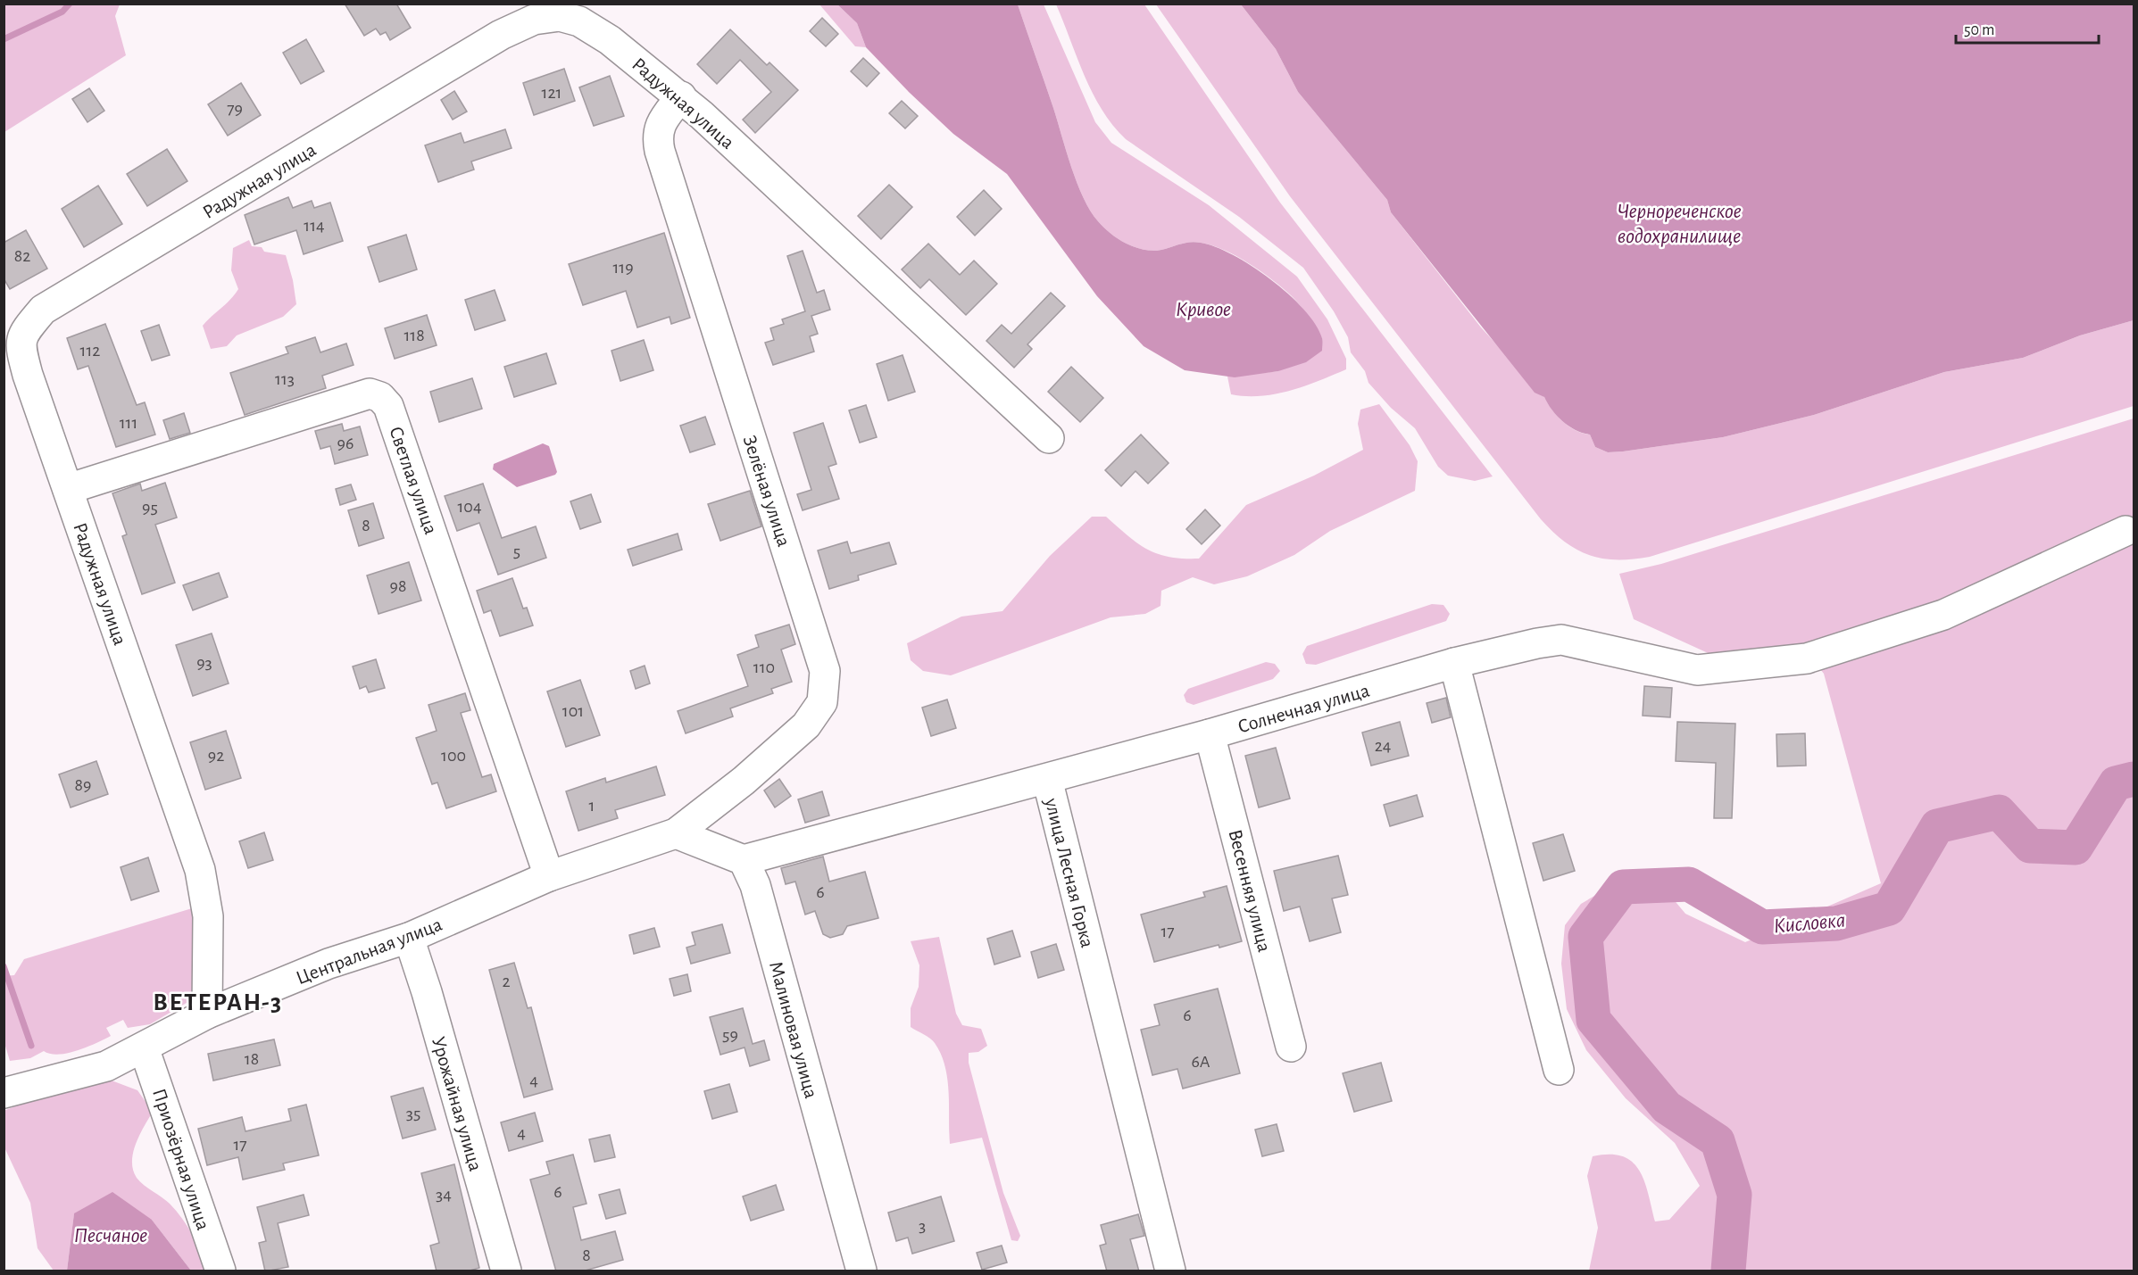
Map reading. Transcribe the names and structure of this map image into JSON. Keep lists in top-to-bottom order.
{
  "streets": {
    "street": [
      "Радужная улица",
      "Светлая улица",
      "Зелёная улица",
      "Солнечная улица",
      "улица Лесная Горка",
      "Весенняя улица",
      "Центральная улица",
      "Малиновая улица",
      "Урожайная улица",
      "Приозёрная улица"
    ]
  },
  "crossings": [
    ["Радужная улица", "Светлая улица"],
    ["Радужная улица", "Зелёная улица"],
    ["Радужная улица", "Центральная улица"],
    ["Светлая улица", "Центральная улица"],
    ["Зелёная улица", "Центральная улица"],
    ["Солнечная улица", "улица Лесная Горка"],
    ["Солнечная улица", "Весенняя улица"],
    ["улица Лесная Горка", "Малиновая улица"],
    ["Центральная улица", "Урожайная улица"],
    ["Центральная улица", "Приозёрная улица"]
  ],
  "districts": ["ВЕТЕРАН-3"],
  "water": [
    "Чернореченское водохранилище",
    "Кривое",
    "Кисловка",
    "Песчаное"
  ],
  "house_numbers": [
    "121",
    "79",
    "114",
    "82",
    "119",
    "118",
    "112",
    "113",
    "111",
    "96",
    "104",
    "95",
    "8",
    "5",
    "98",
    "93",
    "110",
    "101",
    "24",
    "92",
    "100",
    "89",
    "1",
    "6",
    "17",
    "2",
    "6",
    "59",
    "18",
    "6А",
    "4",
    "35",
    "4",
    "17",
    "6",
    "34",
    "3",
    "8"
  ],
  "scale_bar": "50 m"
}
